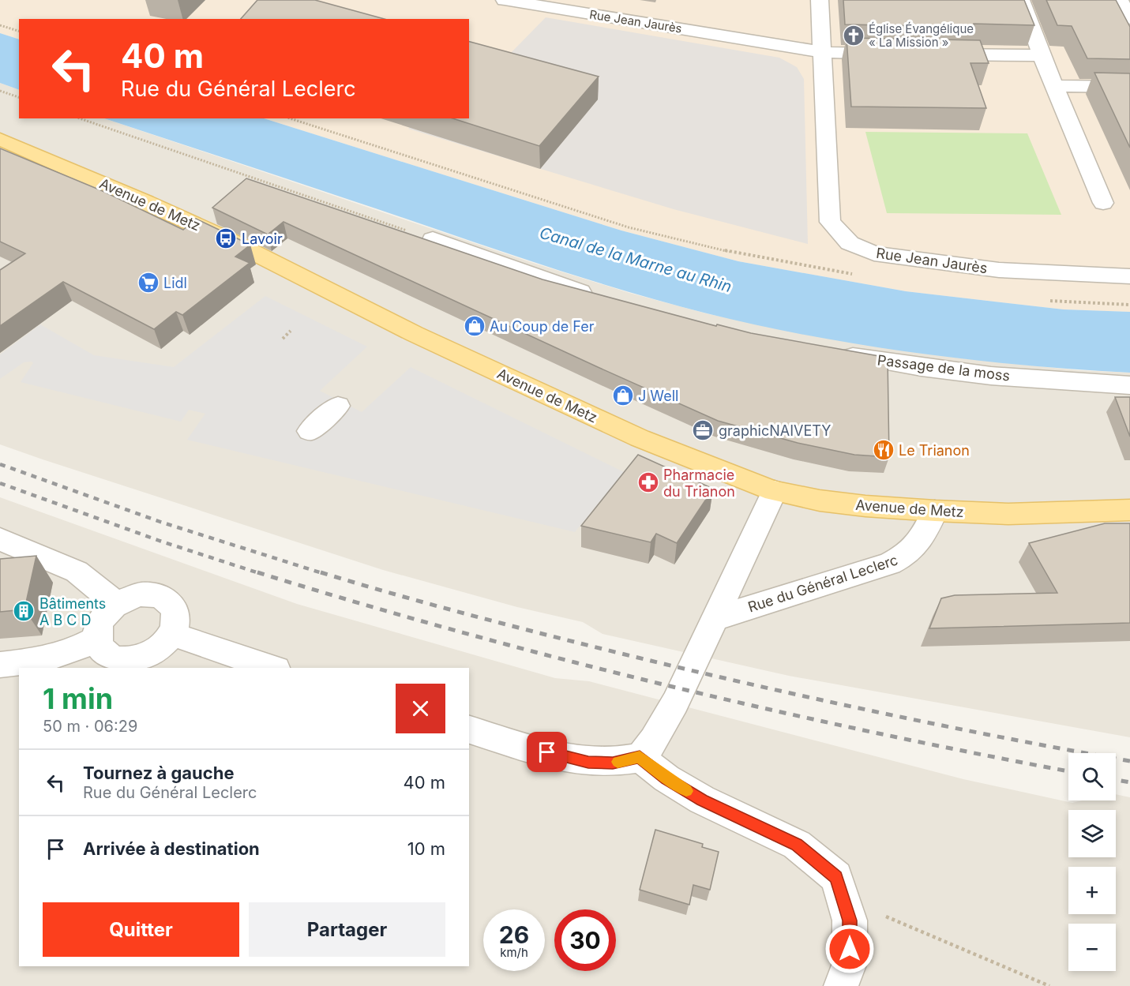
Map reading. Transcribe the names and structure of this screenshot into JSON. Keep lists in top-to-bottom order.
{
  "streets": {
    "main road": ["Avenue de Metz"],
    "street": ["Rue Jean Jaurès", "Passage de la moss", "Rue du Général Leclerc"]
  },
  "crossings": [
    ["Avenue de Metz", "Rue du Général Leclerc"]
  ],
  "water": ["Canal de la Marne au Rhin"],
  "places": {
    "church": ["Église Évangélique « La Mission »"],
    "bus stop": ["Lavoir"],
    "supermarket": ["Lidl"],
    "shop": ["Au Coup de Fer", "J Well"],
    "office": ["graphicNAIVETY"],
    "restaurant": ["Le Trianon"],
    "pharmacy": ["Pharmacie du Trianon"],
    "building": ["Bâtiments A B C D"]
  },
  "page": {
    "turn": ["40 m", "Rue du Général Leclerc"],
    "heading": ["1 min", "50 m · 06:29"],
    "list": [
      {
        "name": "Tournez à gauche",
        "note": "Rue du Général Leclerc",
        "value": "40 m"
      },
      {
        "name": "Arrivée à destination",
        "value": "10 m"
      }
    ],
    "map_buttons": ["+", "−"],
    "buttons": ["Quitter", "Partager"],
    "speed": "26 km/h",
    "limit": "30"
  }
}
